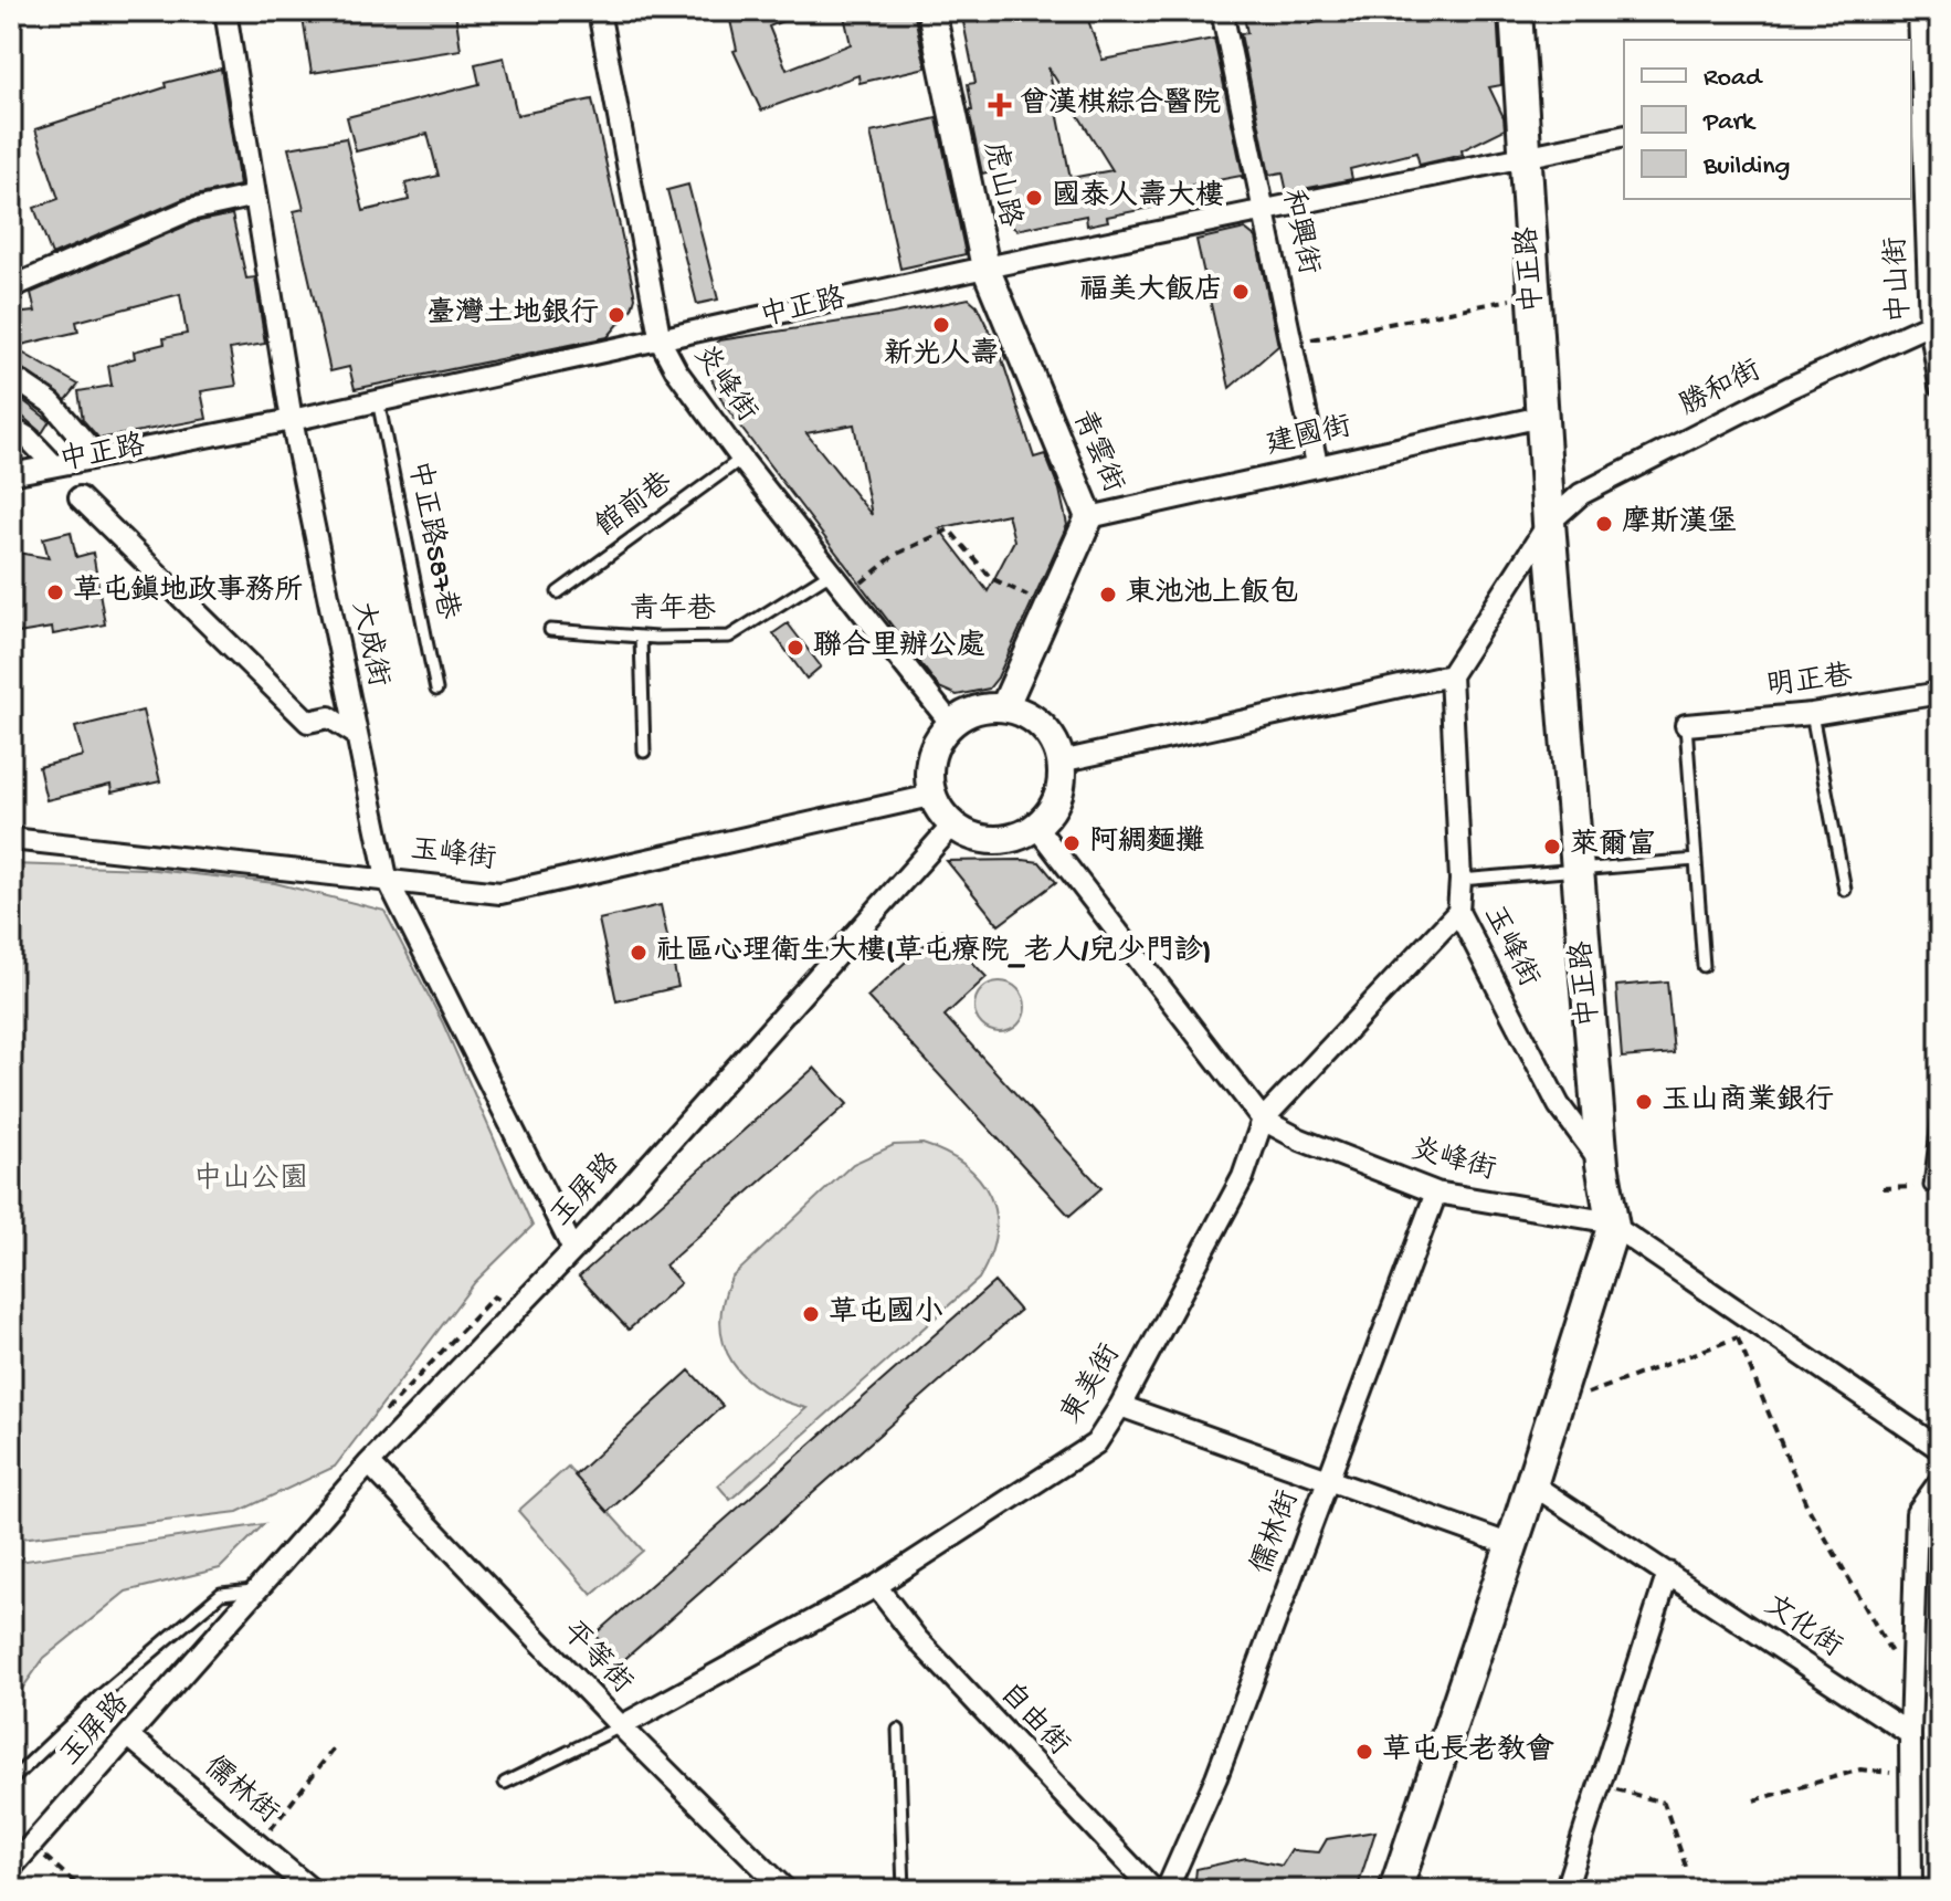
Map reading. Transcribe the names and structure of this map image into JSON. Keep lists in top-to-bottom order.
{
  "streets": {
    "main road": ["中正路"],
    "street": [
      "虎山路",
      "和興街",
      "中山街",
      "炎峰街",
      "勝和街",
      "建國街",
      "青雲街",
      "大成街",
      "明正巷",
      "玉峰街",
      "玉屏路",
      "東美街",
      "儒林街",
      "文化街",
      "平等街",
      "自由街"
    ],
    "lane": ["館前巷", "中正路587巷", "青年巷"]
  },
  "crossings": [
    ["虎山路", "中正路"],
    ["虎山路", "青雲街"],
    ["和興街", "中正路"],
    ["和興街", "建國街"],
    ["中正路", "炎峰街"],
    ["中正路", "勝和街"],
    ["中正路", "建國街"],
    ["中正路", "青雲街"],
    ["中正路", "中正路587巷"],
    ["中正路", "大成街"],
    ["中正路", "玉峰街"],
    ["中正路", "文化街"],
    ["中山街", "勝和街"],
    ["炎峰街", "青雲街"],
    ["炎峰街", "館前巷"],
    ["炎峰街", "青年巷"],
    ["炎峰街", "玉峰街"],
    ["炎峰街", "玉屏路"],
    ["炎峰街", "東美街"],
    ["炎峰街", "儒林街"],
    ["建國街", "青雲街"],
    ["青雲街", "玉峰街"],
    ["青雲街", "玉屏路"],
    ["大成街", "玉峰街"],
    ["大成街", "玉屏路"],
    ["玉峰街", "玉屏路"],
    ["玉峰街", "東美街"],
    ["玉屏路", "儒林街"],
    ["玉屏路", "平等街"],
    ["東美街", "平等街"],
    ["東美街", "自由街"]
  ],
  "parks": ["中山公園"],
  "places": {
    "health": ["曾漢棋綜合醫院"],
    "other": [
      "國泰人壽大樓",
      "福美大飯店",
      "臺灣土地銀行",
      "新光人壽",
      "摩斯漢堡",
      "草屯鎮地政事務所",
      "東池池上飯包",
      "聯合里辦公處",
      "阿綢麵攤",
      "萊爾富",
      "社區心理衛生大樓(草屯療院_老人/兒少門診)",
      "玉山商業銀行",
      "草屯國小",
      "草屯長老教會"
    ]
  },
  "legend": ["Road", "Park", "Building"]
}
